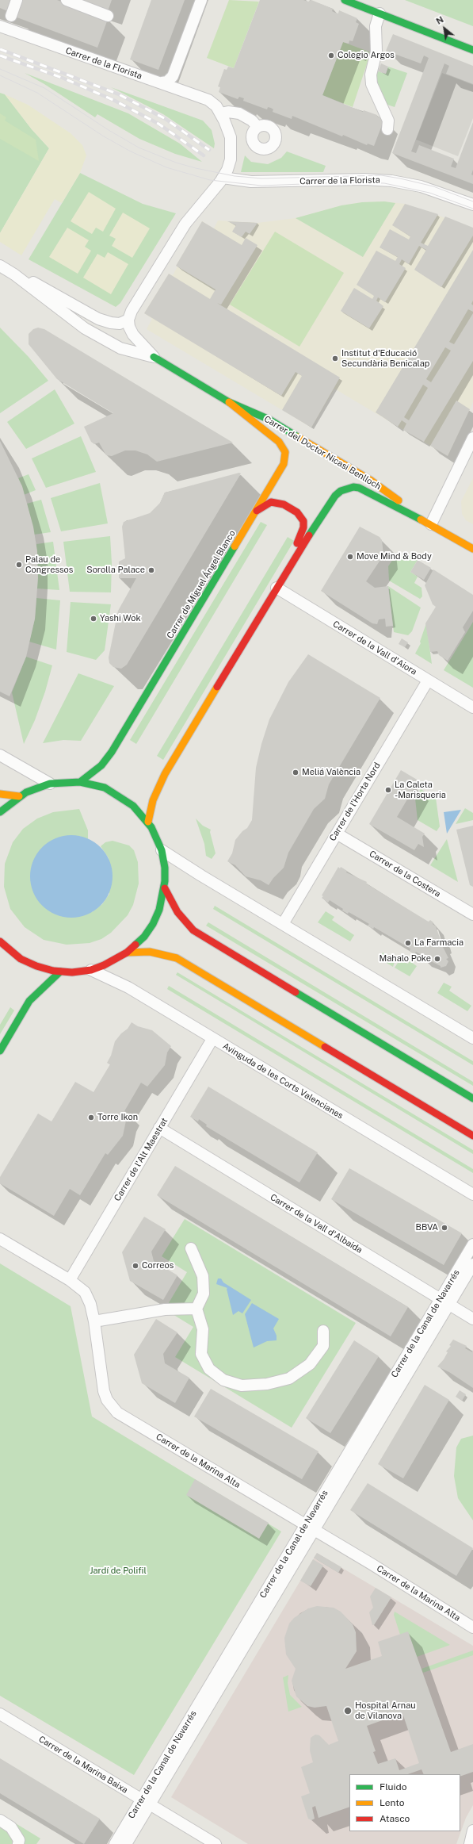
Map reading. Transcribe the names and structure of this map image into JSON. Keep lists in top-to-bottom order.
{
  "streets": {
    "main road": ["Carrer del Doctor Nicasi Benlloch", "Carrer de Miguel Ángel Blanco"],
    "street": [
      "Carrer de la Florista",
      "Carrer de la Vall d'Aiora",
      "Carrer de l'Horta Nord",
      "Carrer de la Costera",
      "Avinguda de les Corts Valencianes",
      "Carrer de l'Alt Maestrat",
      "Carrer de la Vall d'Albaida",
      "Carrer de la Canal de Navarrés",
      "Carrer de la Marina Alta",
      "Carrer de la Marina Baixa"
    ]
  },
  "crossings": [
    ["Carrer de la Florista", "Carrer del Doctor Nicasi Benlloch"],
    ["Carrer del Doctor Nicasi Benlloch", "Carrer de Miguel Ángel Blanco"],
    ["Carrer de la Vall d'Aiora", "Carrer de l'Horta Nord"],
    ["Carrer de l'Horta Nord", "Carrer de la Costera"],
    ["Avinguda de les Corts Valencianes", "Carrer de l'Alt Maestrat"],
    ["Carrer de l'Alt Maestrat", "Carrer de la Vall d'Albaida"],
    ["Carrer de l'Alt Maestrat", "Carrer de la Marina Alta"],
    ["Carrer de la Vall d'Albaida", "Carrer de la Canal de Navarrés"],
    ["Carrer de la Canal de Navarrés", "Carrer de la Marina Alta"],
    ["Carrer de la Canal de Navarrés", "Carrer de la Marina Baixa"]
  ],
  "parks": ["Jardí de Polifil"],
  "places": [
    "Colegio Argos",
    "Institut d'Educació Secundària Benicalap",
    "Move Mind & Body",
    "Palau de Congressos",
    "Sorolla Palace",
    "Yashi Wok",
    "Meliá València",
    "La Caleta -Marisqueria",
    "La Farmacia",
    "Mahalo Poke",
    "Torre Ikon",
    "BBVA",
    "Correos",
    "Hospital Arnau de Vilanova"
  ],
  "legend": ["Fluido", "Lento", "Atasco"],
  "north": "top left"
}
